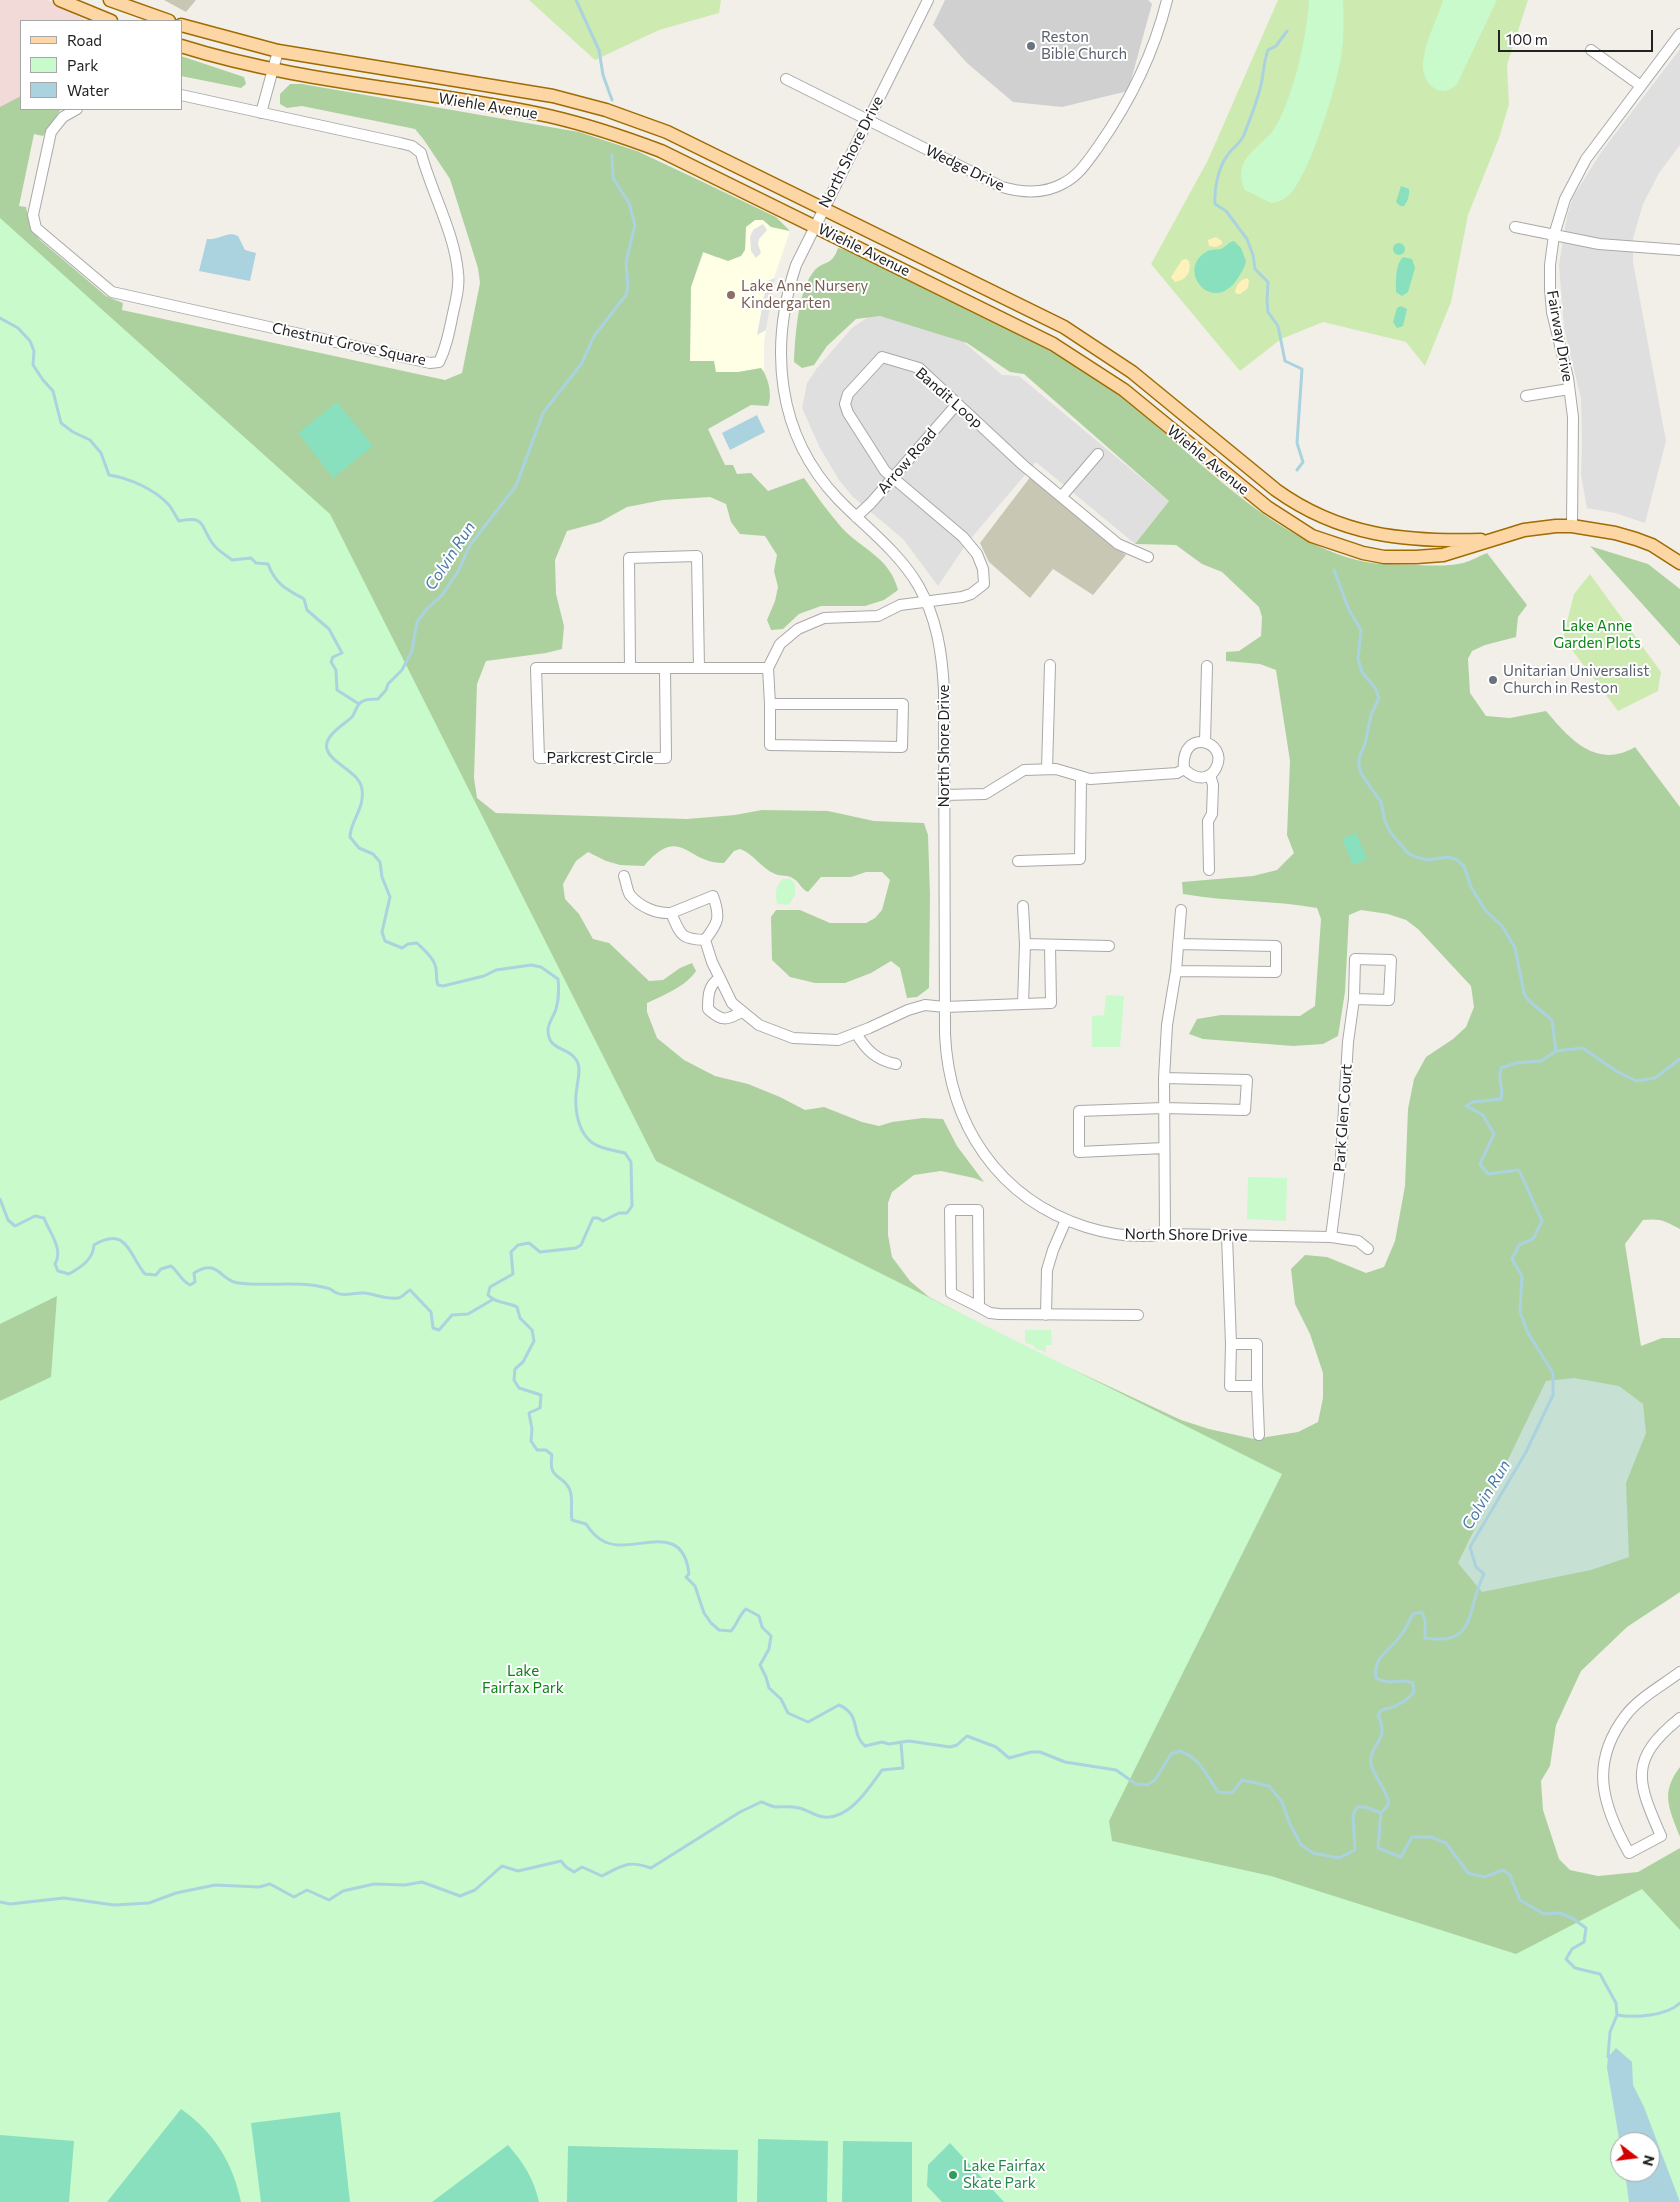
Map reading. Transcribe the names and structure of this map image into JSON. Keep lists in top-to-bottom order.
{
  "streets": {
    "main road": ["Wiehle Avenue"],
    "street": [
      "North Shore Drive",
      "Wedge Drive",
      "Fairway Drive",
      "Chestnut Grove Square",
      "Bandit Loop",
      "Arrow Road",
      "Parkcrest Circle",
      "Park Glen Court"
    ]
  },
  "crossings": [
    ["Wiehle Avenue", "North Shore Drive"],
    ["Wiehle Avenue", "Fairway Drive"],
    ["North Shore Drive", "Wedge Drive"],
    ["North Shore Drive", "Bandit Loop"],
    ["North Shore Drive", "Arrow Road"],
    ["North Shore Drive", "Park Glen Court"],
    ["Bandit Loop", "Arrow Road"]
  ],
  "water": ["Colvin Run"],
  "parks": ["Lake Anne Garden Plots", "Lake Fairfax Park"],
  "places": [
    "Reston Bible Church",
    "Lake Anne Nursery Kindergarten",
    "Unitarian Universalist Church in Reston",
    "Lake Fairfax Skate Park"
  ],
  "legend": ["Road", "Park", "Water"],
  "scale_bar": "100 m",
  "north": "right"
}
